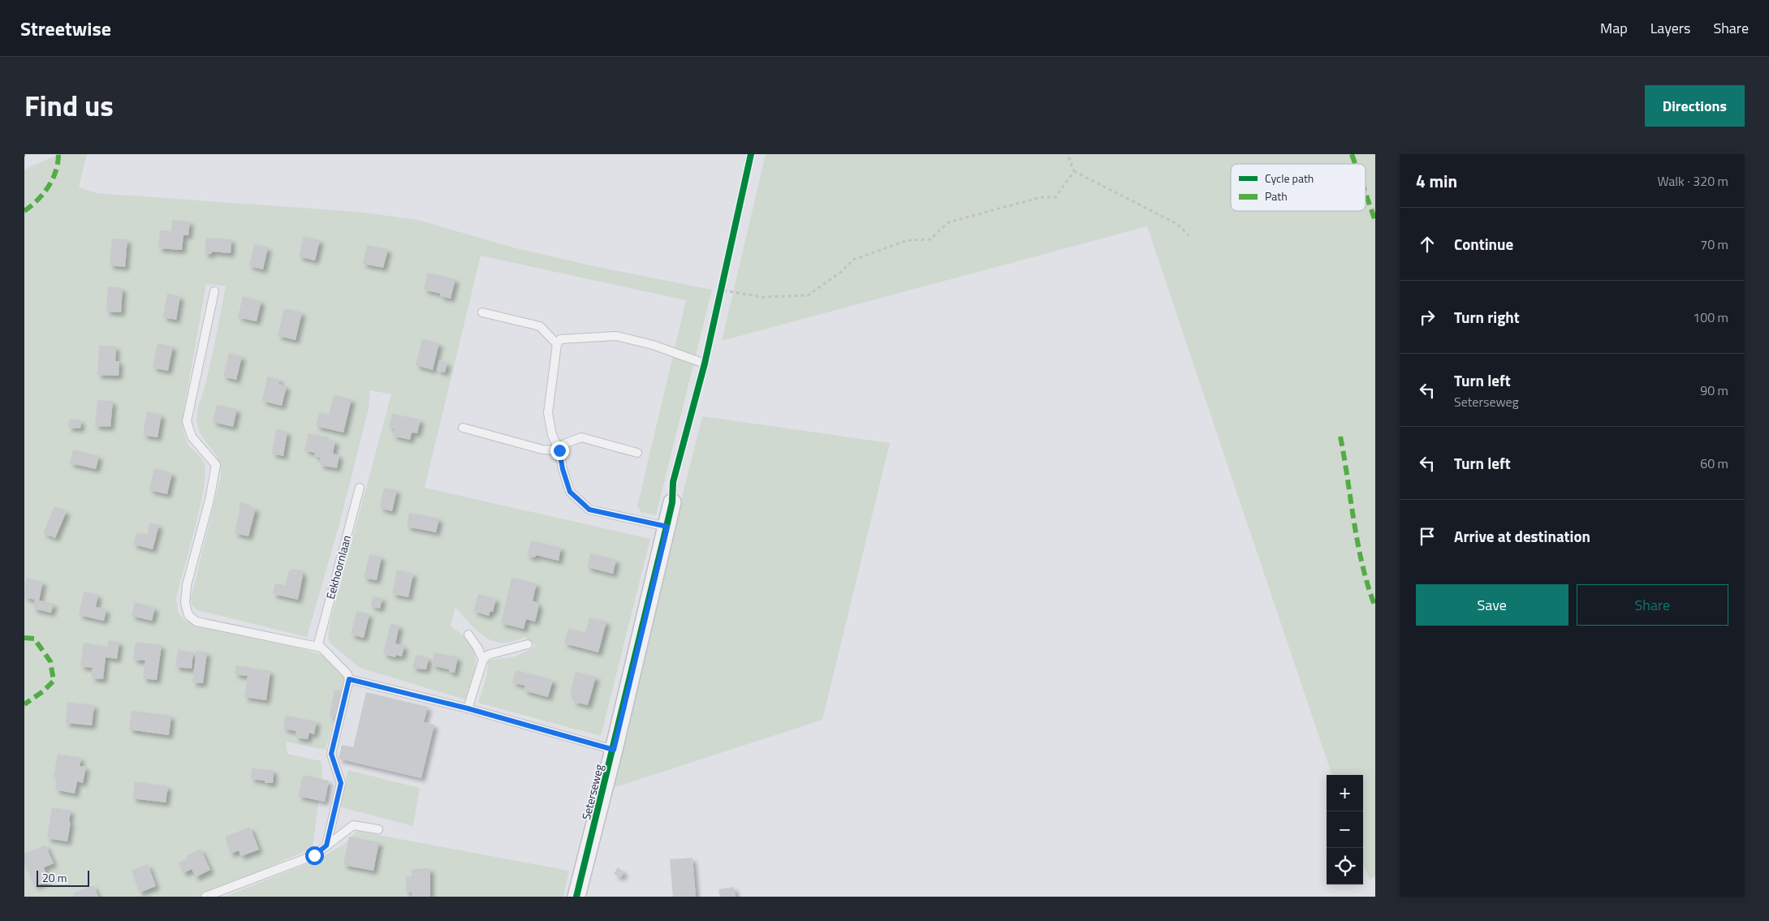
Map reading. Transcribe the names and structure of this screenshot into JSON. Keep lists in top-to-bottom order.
{
  "streets": {
    "street": ["Seterseweg"],
    "lane": ["Eekhoornlaan"]
  },
  "legend": ["Cycle path", "Path"],
  "scale_bar": "20 m",
  "page": {
    "header": "Streetwise",
    "nav": ["Map", "Layers", "Share"],
    "title": "Find us",
    "buttons": [
      "Directions",
      ["Save", "Share"]
    ],
    "heading": ["4 min", "Walk · 320 m"],
    "list": [
      ["Continue", "70 m"],
      ["Turn right", "100 m"],
      ["Turn left", "Seterseweg", "90 m"],
      ["Turn left", "60 m"],
      "Arrive at destination"
    ],
    "map_buttons": ["+", "−"],
    "scale": "20 m"
  }
}
